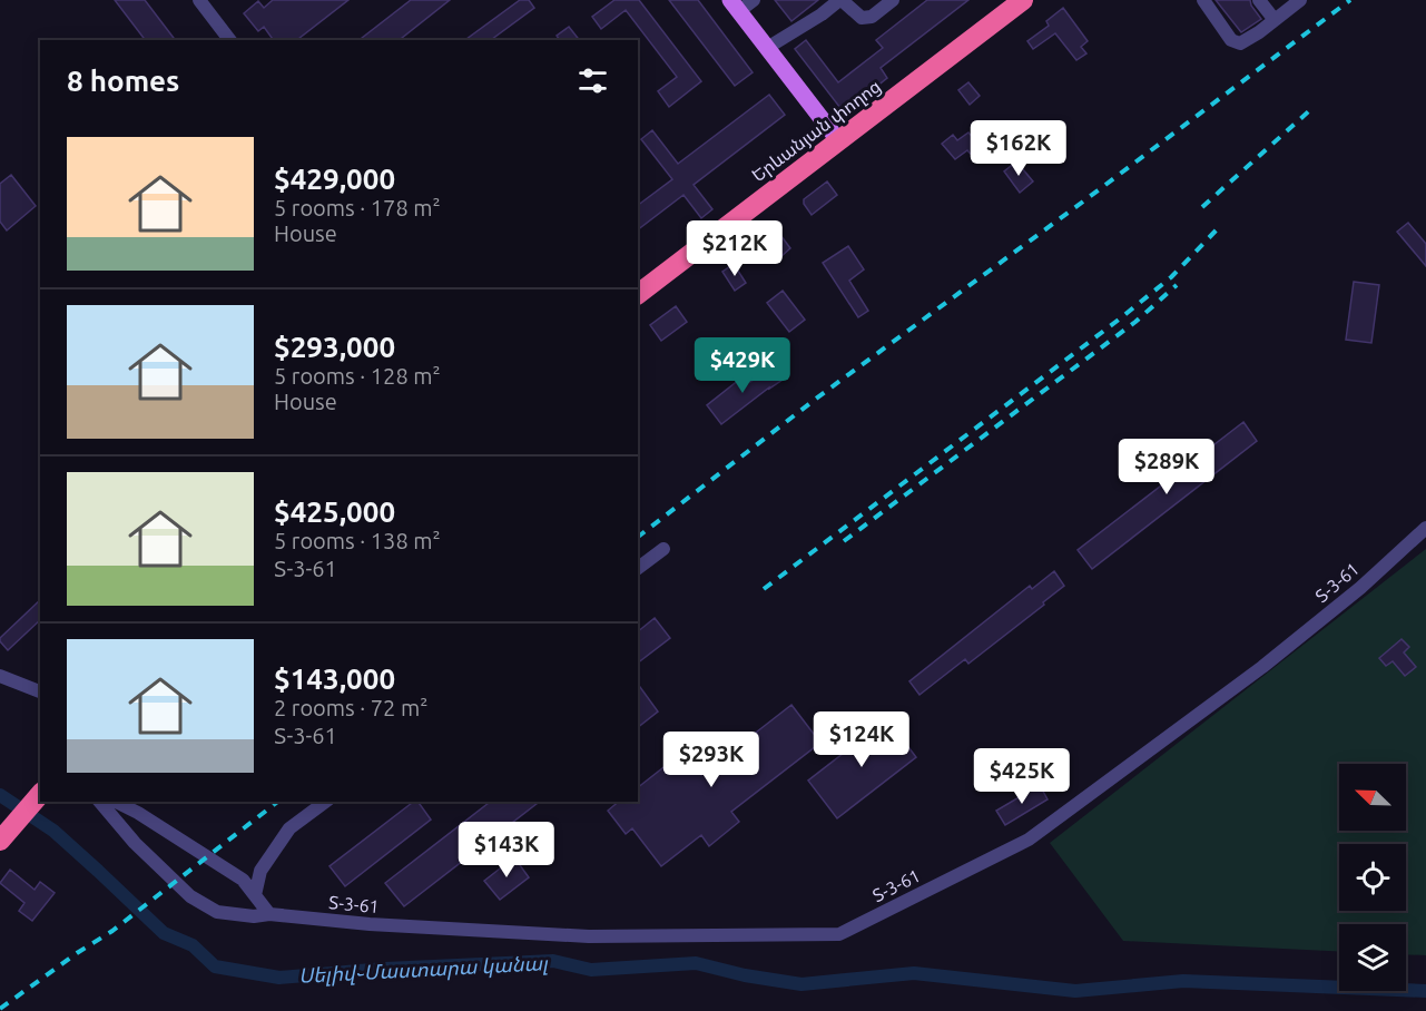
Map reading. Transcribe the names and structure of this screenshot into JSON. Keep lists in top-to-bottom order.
{
  "streets": {
    "highway": ["Երևանյան փողոց"],
    "street": ["Տ-3-61"]
  },
  "water": ["Սելիվ֊Մաստարա կանալ"],
  "north": "top left",
  "page": {
    "heading": "8 homes",
    "price": [
      "$162K",
      "$212K",
      "$429K",
      "$289K",
      "$124K",
      "$293K",
      "$425K",
      "$143K"
    ],
    "list": [
      {
        "name": "$429,000",
        "note": "5 rooms · 178 m² · House"
      },
      {
        "name": "$293,000",
        "note": "5 rooms · 128 m² · House"
      },
      {
        "name": "$425,000",
        "note": "5 rooms · 138 m² · Տ-3-61"
      },
      {
        "name": "$143,000",
        "note": "2 rooms · 72 m² · Տ-3-61"
      }
    ]
  }
}
